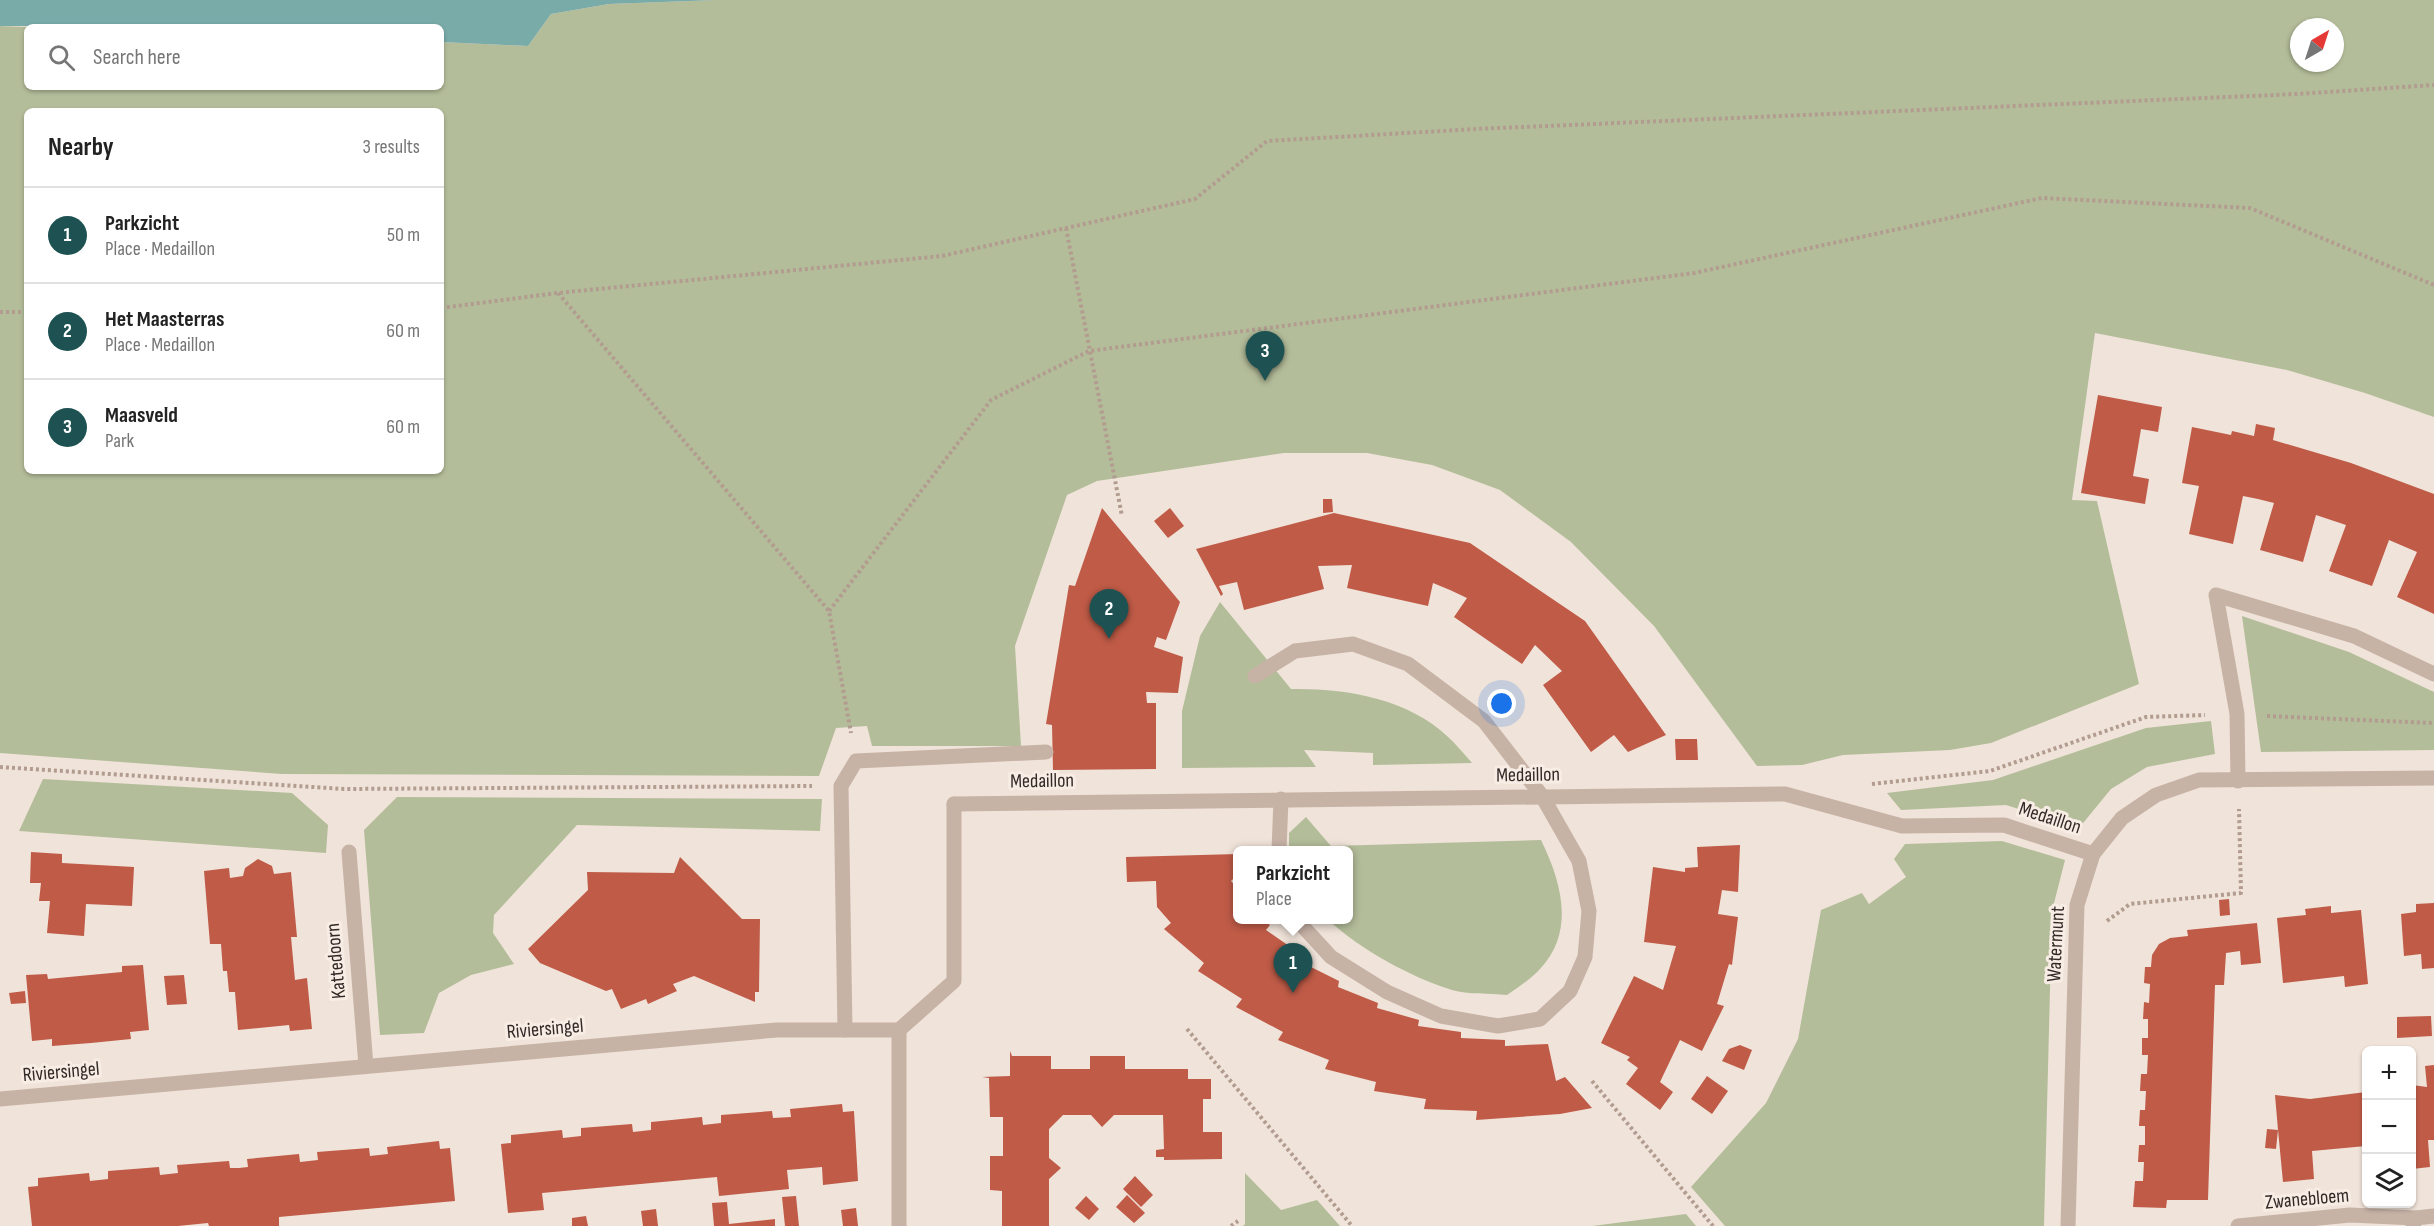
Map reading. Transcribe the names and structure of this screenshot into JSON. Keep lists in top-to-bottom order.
{
  "streets": {
    "street": [
      "Medaillon",
      "Watermunt",
      "Kattedoorn",
      "Riviersingel",
      "Zwanebloem"
    ]
  },
  "crossings": [
    ["Medaillon", "Watermunt"],
    ["Medaillon", "Riviersingel"],
    ["Kattedoorn", "Riviersingel"]
  ],
  "north": "top right",
  "page": {
    "search": "Search here",
    "heading": ["Nearby", "3 results"],
    "list": [
      {
        "mark": "1",
        "name": "Parkzicht",
        "note": "Place · Medaillon",
        "value": "50 m"
      },
      {
        "mark": "2",
        "name": "Het Maasterras",
        "note": "Place · Medaillon",
        "value": "60 m"
      },
      {
        "mark": "3",
        "name": "Maasveld",
        "note": "Park",
        "value": "60 m"
      }
    ],
    "pins": ["3", "2", "1"],
    "popup": ["Parkzicht", "Place"],
    "map_buttons": ["+", "−"]
  }
}
